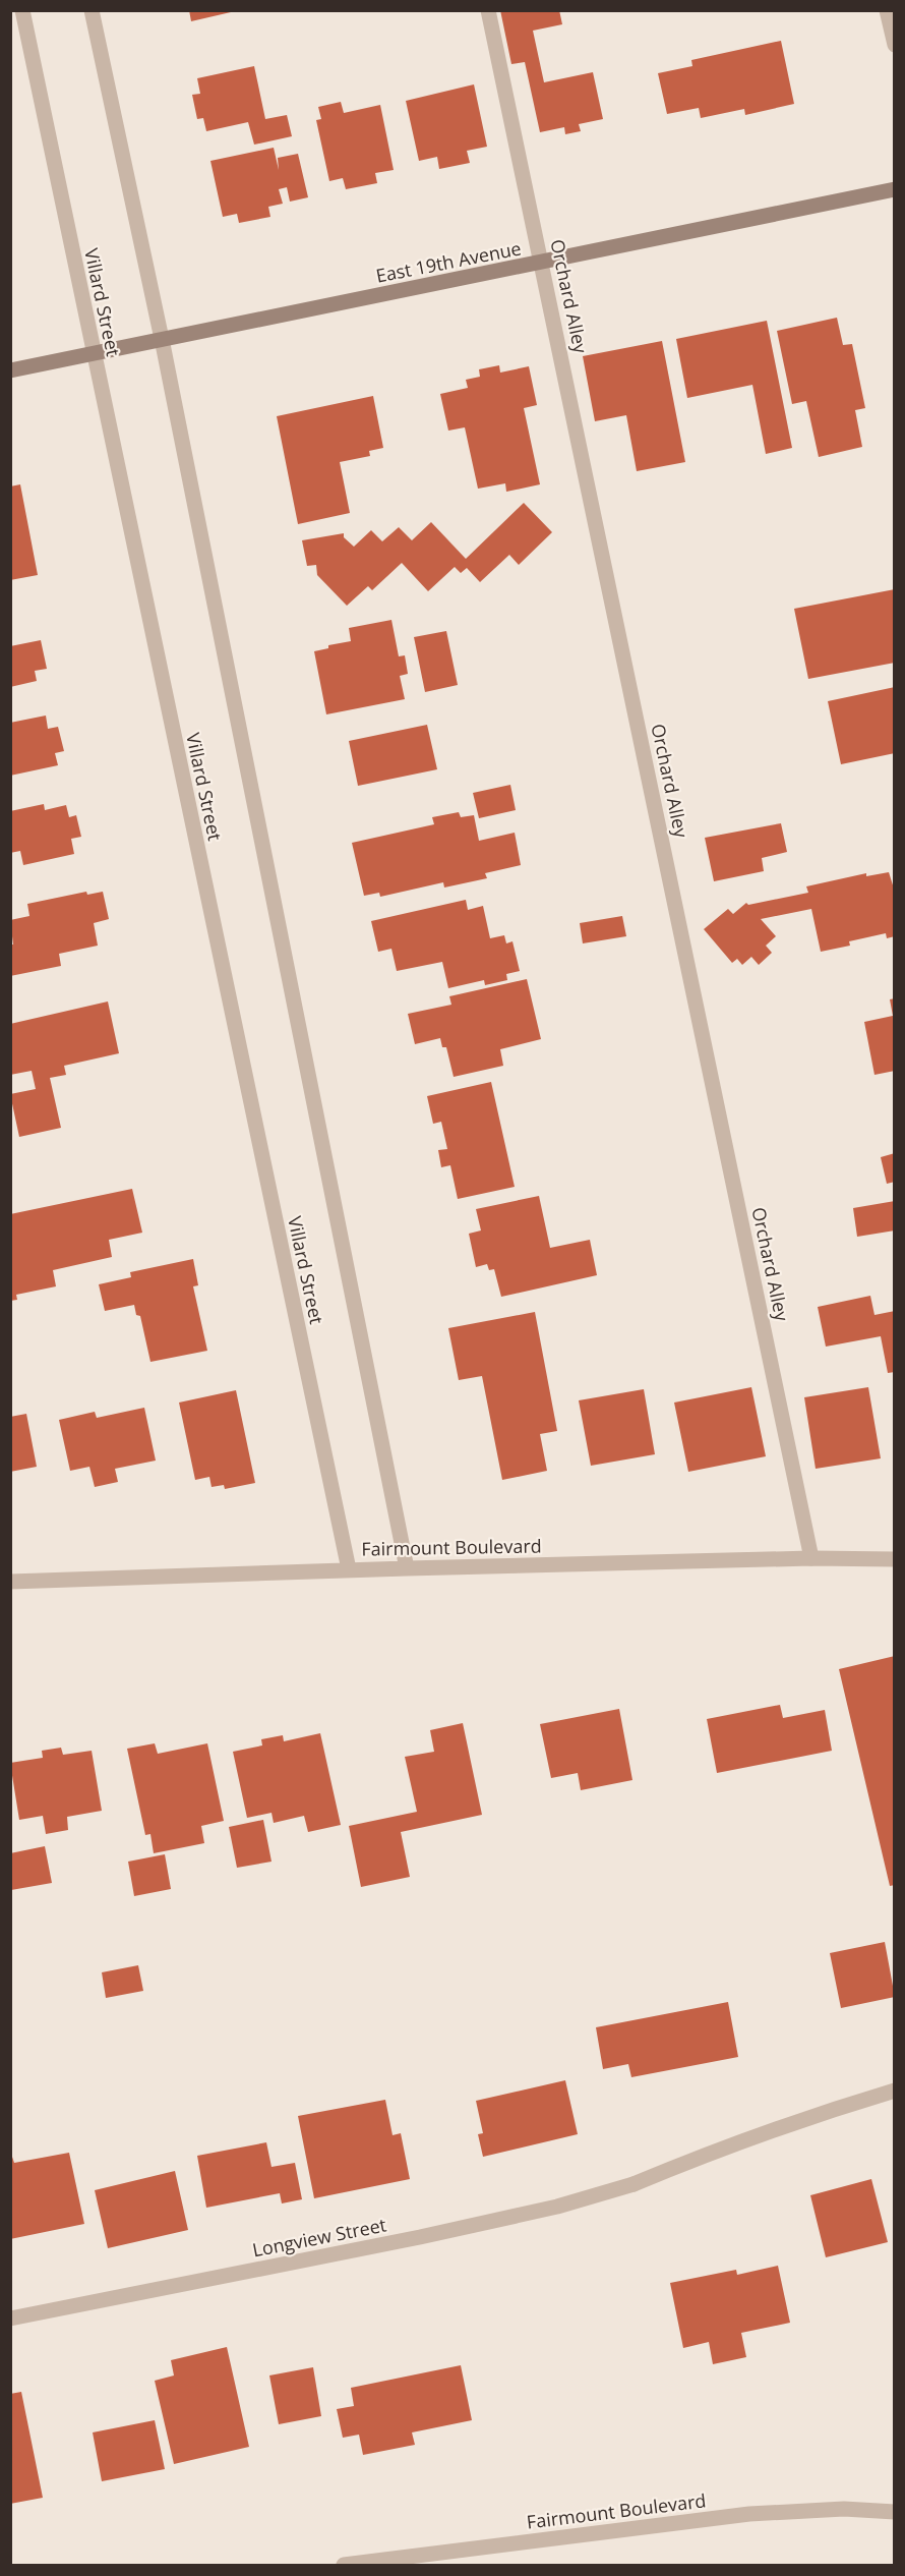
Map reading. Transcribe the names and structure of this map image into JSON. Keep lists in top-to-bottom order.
{
  "streets": {
    "street": [
      "East 19th Avenue",
      "Orchard Alley",
      "Villard Street",
      "Fairmount Boulevard",
      "Longview Street"
    ]
  },
  "crossings": [
    ["East 19th Avenue", "Orchard Alley"],
    ["East 19th Avenue", "Villard Street"],
    ["Orchard Alley", "Fairmount Boulevard"],
    ["Villard Street", "Fairmount Boulevard"]
  ]
}
